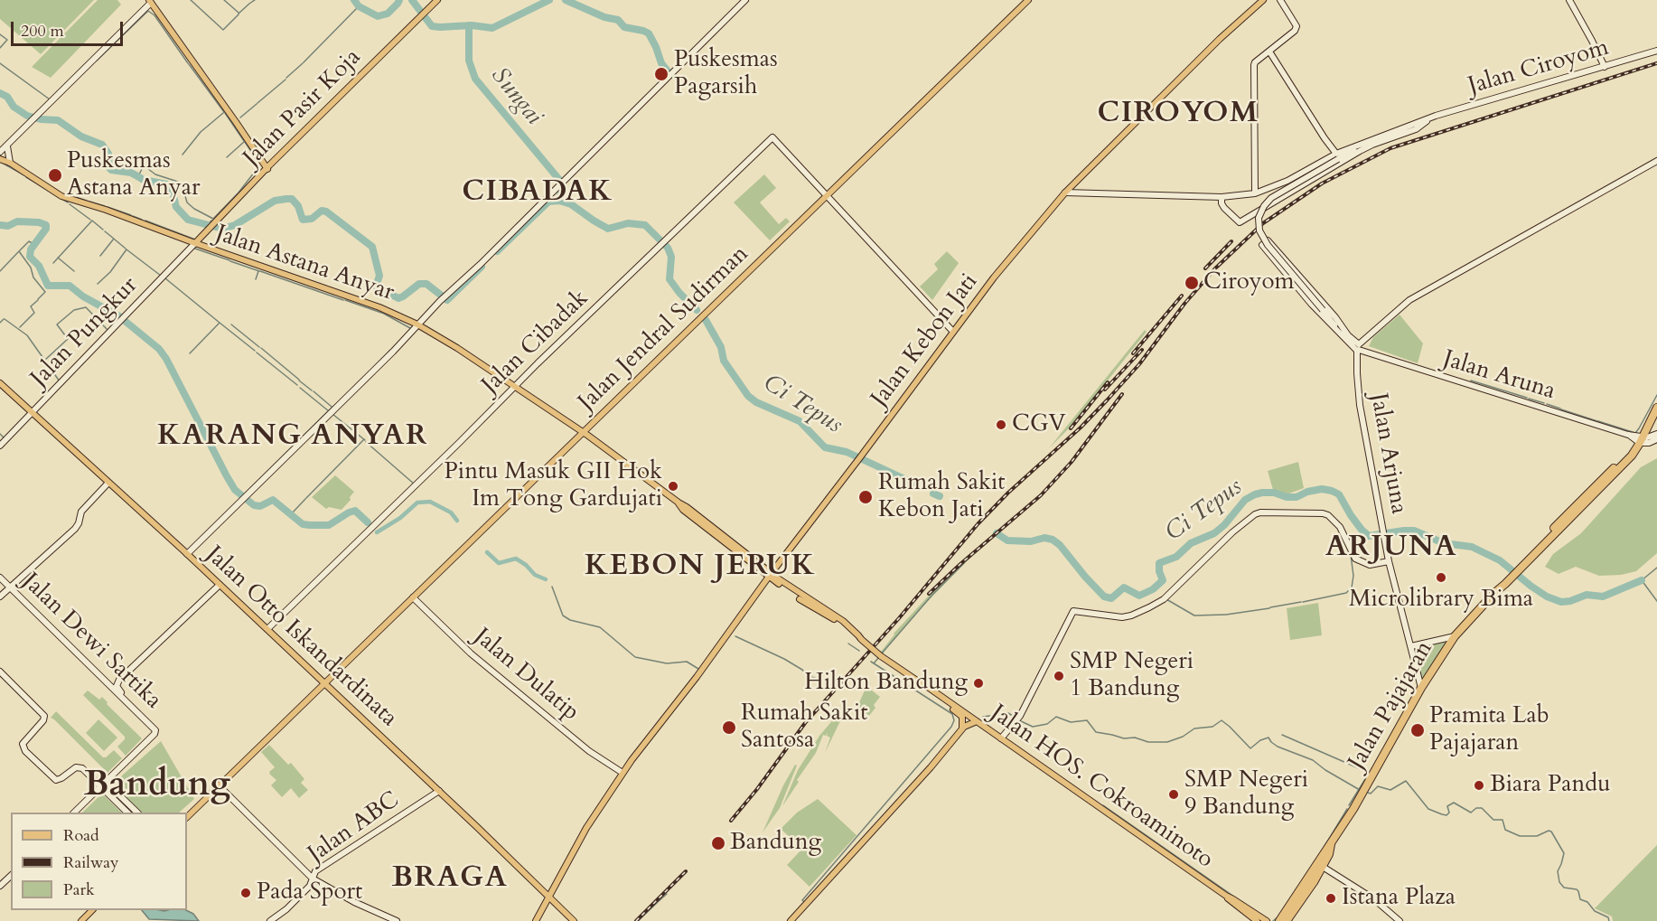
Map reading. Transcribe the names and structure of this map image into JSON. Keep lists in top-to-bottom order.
{
  "streets": {
    "highway": ["Jalan Pajajaran"],
    "main road": [
      "Jalan Pasir Koja",
      "Jalan Astana Anyar",
      "Jalan Jendral Sudirman",
      "Jalan Kebon Jati",
      "Jalan Otto Iskandardinata",
      "Jalan HOS. Cokroaminoto"
    ],
    "street": [
      "Jalan Ciroyom",
      "Jalan Pungkur",
      "Jalan Cibadak",
      "Jalan Aruna",
      "Jalan Arjuna",
      "Jalan Dewi Sartika",
      "Jalan Dulatip",
      "Jalan ABC"
    ]
  },
  "crossings": [
    ["Jalan Pasir Koja", "Jalan Astana Anyar"],
    ["Jalan Pasir Koja", "Jalan Pungkur"],
    ["Jalan Astana Anyar", "Jalan Jendral Sudirman"],
    ["Jalan Astana Anyar", "Jalan Pungkur"],
    ["Jalan Astana Anyar", "Jalan Cibadak"],
    ["Jalan Astana Anyar", "Jalan HOS. Cokroaminoto"],
    ["Jalan Jendral Sudirman", "Jalan Cibadak"],
    ["Jalan Jendral Sudirman", "Jalan Otto Iskandardinata"],
    ["Jalan Jendral Sudirman", "Jalan Dulatip"],
    ["Jalan Pungkur", "Jalan Otto Iskandardinata"],
    ["Jalan Kebon Jati", "Jalan Otto Iskandardinata"],
    ["Jalan Kebon Jati", "Jalan Dulatip"],
    ["Jalan Kebon Jati", "Jalan HOS. Cokroaminoto"],
    ["Jalan Cibadak", "Jalan Otto Iskandardinata"],
    ["Jalan Aruna", "Jalan Arjuna"],
    ["Jalan Aruna", "Jalan Pajajaran"],
    ["Jalan Arjuna", "Jalan Pajajaran"],
    ["Jalan Otto Iskandardinata", "Jalan ABC"]
  ],
  "districts": [
    "CIROYOM",
    "CIBADAK",
    "KARANG ANYAR",
    "ARJUNA",
    "KEBON JERUK",
    "Bandung",
    "BRAGA"
  ],
  "water": ["Sungai", "Ci Tepus"],
  "places": [
    "Puskesmas Pagarsih",
    "Puskesmas Astana Anyar",
    "Ciroyom",
    "CGV",
    "Pintu Masuk GII Hok Im Tong Gardujati",
    "Rumah Sakit Kebon Jati",
    "Microlibrary Bima",
    "SMP Negeri 1 Bandung",
    "Hilton Bandung",
    "Rumah Sakit Santosa",
    "Pramita Lab Pajajaran",
    "Biara Pandu",
    "SMP Negeri 9 Bandung",
    "Bandung",
    "Pada Sport",
    "Istana Plaza"
  ],
  "legend": ["Road", "Railway", "Park"],
  "scale_bar": "200 m"
}
